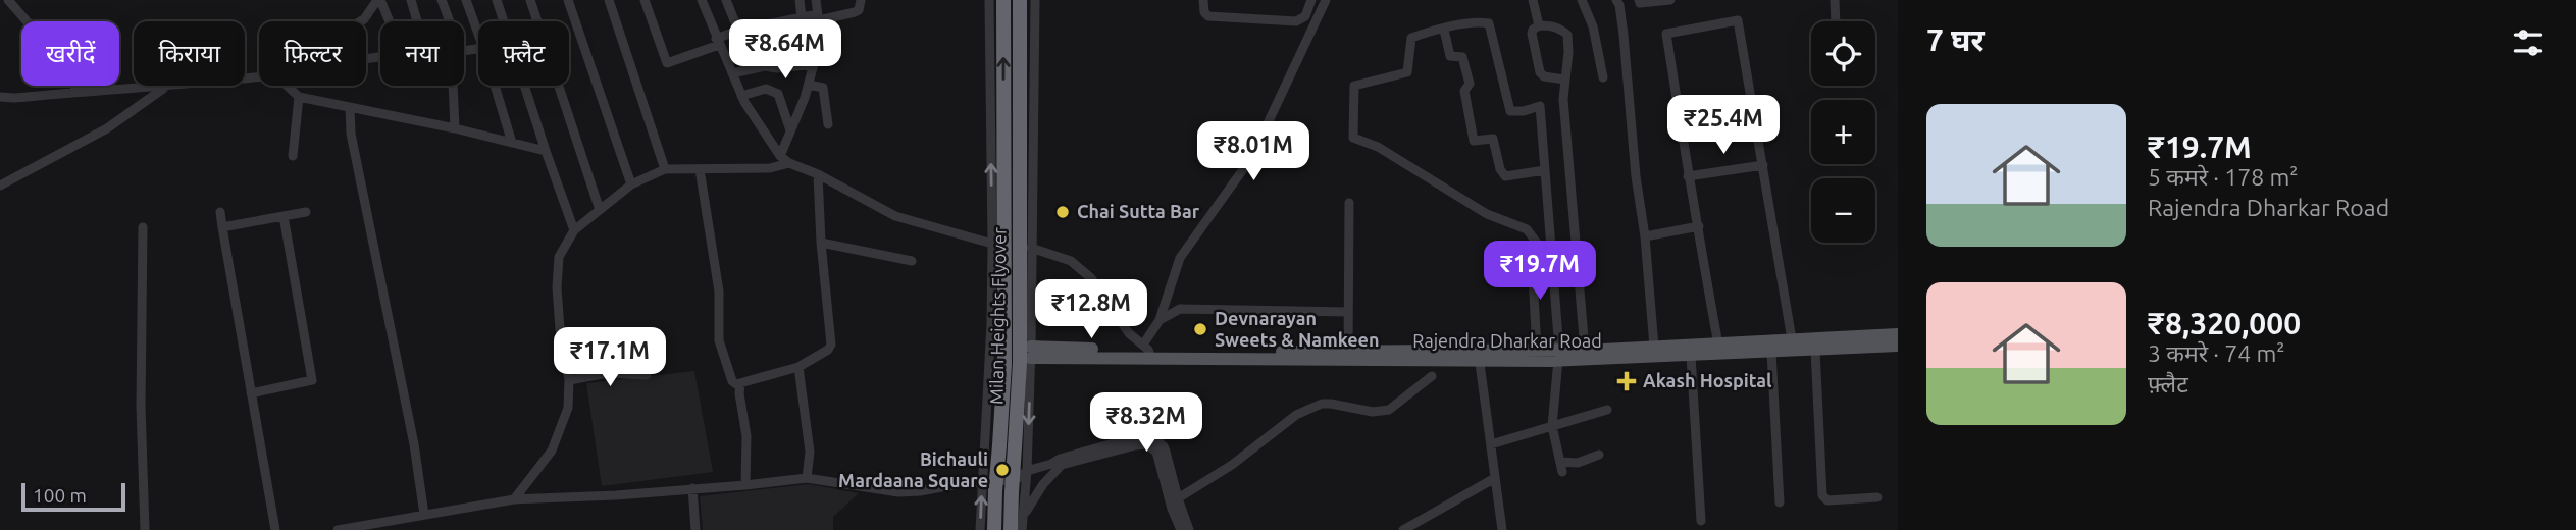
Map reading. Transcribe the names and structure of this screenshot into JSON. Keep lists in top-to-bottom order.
{
  "streets": {
    "highway": ["Milan Heights Flyover"],
    "main road": ["Rajendra Dharkar Road"]
  },
  "places": {
    "other": ["Chai Sutta Bar", "Devnarayan Sweets & Namkeen", "Bichauli Mardaana Square"],
    "health": ["Akash Hospital"]
  },
  "scale_bar": "100 m",
  "page": {
    "heading": "7 घर",
    "price": [
      "₹8.64M",
      "₹25.4M",
      "₹8.01M",
      "₹19.7M",
      "₹12.8M",
      "₹17.1M",
      "₹8.32M"
    ],
    "map_buttons": ["+", "−"],
    "chip": [
      "खरीदें",
      "किराया",
      "फ़िल्टर",
      "नया",
      "फ़्लैट"
    ],
    "list": [
      {
        "name": "₹19.7M",
        "note": "5 कमरे · 178 m² · Rajendra Dharkar Road"
      },
      {
        "name": "₹8,320,000",
        "note": "3 कमरे · 74 m² · फ़्लैट"
      }
    ],
    "scale": "100 m"
  }
}
